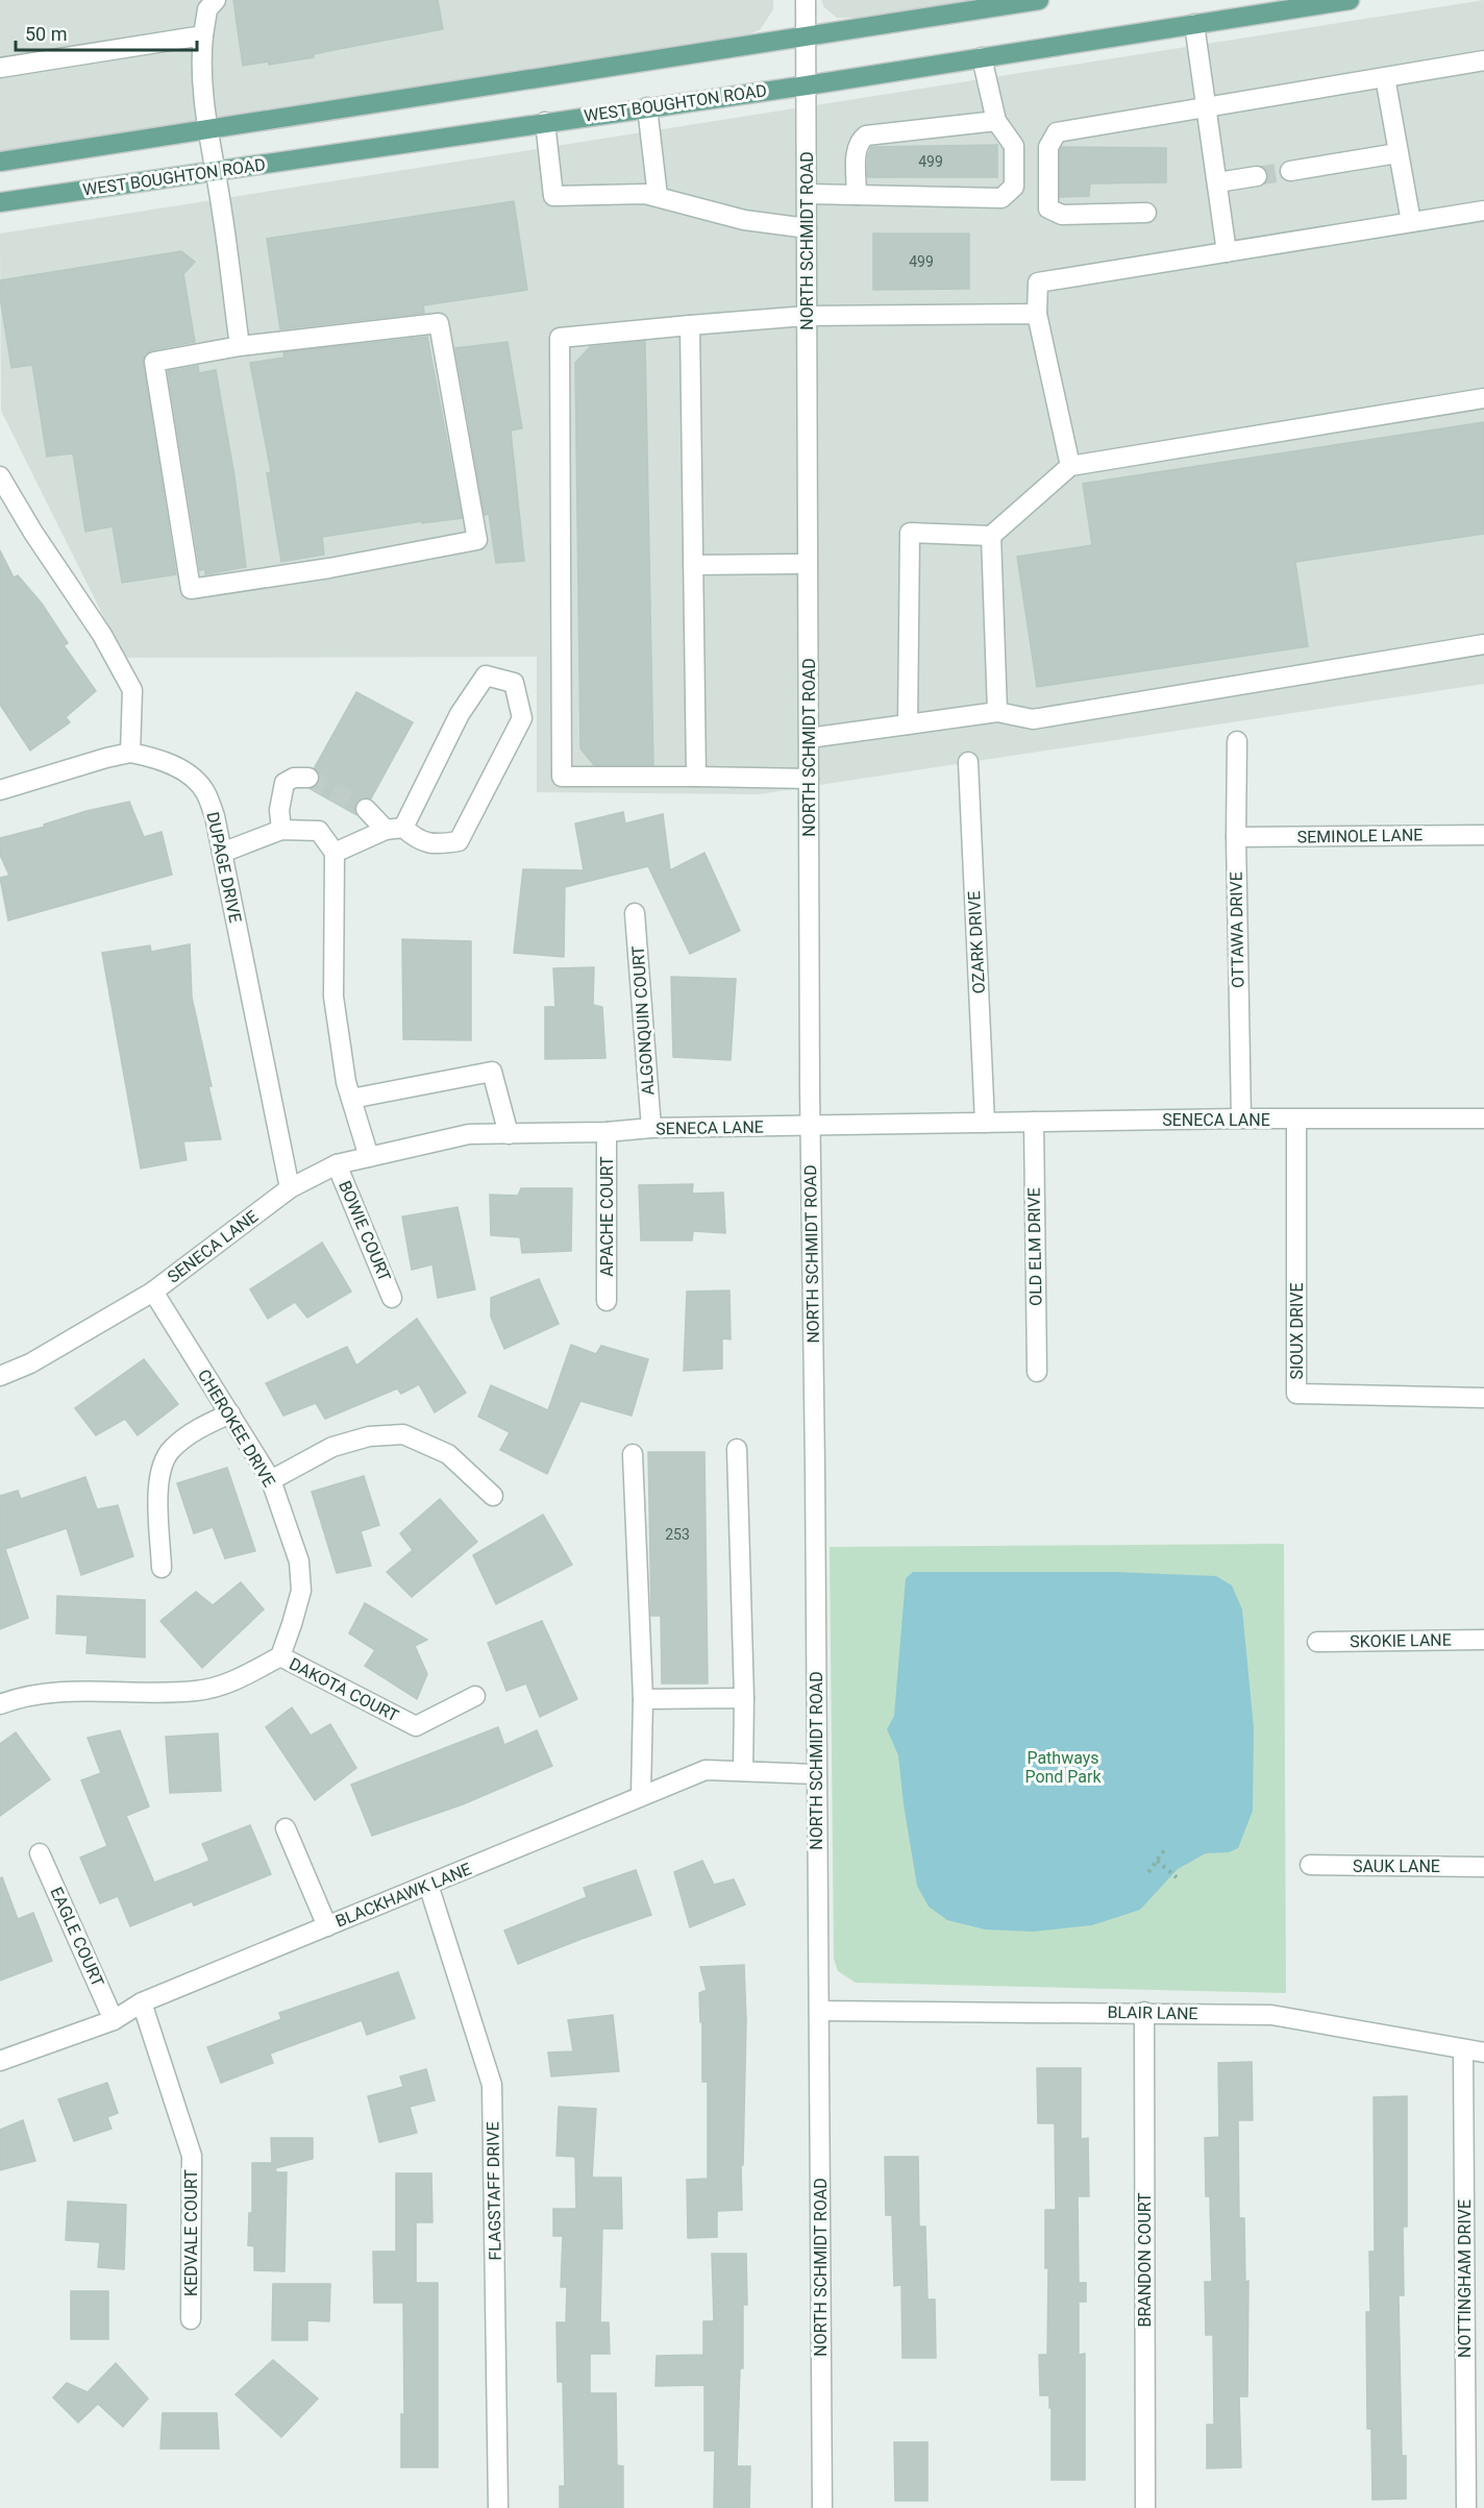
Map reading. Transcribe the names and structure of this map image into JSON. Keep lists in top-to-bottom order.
{
  "streets": {
    "main road": ["WEST BOUGHTON ROAD"],
    "street": [
      "NORTH SCHMIDT ROAD",
      "SEMINOLE LANE",
      "DUPAGE DRIVE",
      "OTTAWA DRIVE",
      "OZARK DRIVE",
      "ALGONQUIN COURT",
      "SENECA LANE",
      "APACHE COURT",
      "BOWIE COURT",
      "OLD ELM DRIVE",
      "SIOUX DRIVE",
      "CHEROKEE DRIVE",
      "SKOKIE LANE",
      "DAKOTA COURT",
      "SAUK LANE",
      "BLACKHAWK LANE",
      "EAGLE COURT",
      "BLAIR LANE",
      "FLAGSTAFF DRIVE",
      "KEDVALE COURT",
      "BRANDON COURT",
      "NOTTINGHAM DRIVE"
    ]
  },
  "crossings": [
    ["WEST BOUGHTON ROAD", "NORTH SCHMIDT ROAD"],
    ["NORTH SCHMIDT ROAD", "SENECA LANE"],
    ["NORTH SCHMIDT ROAD", "BLACKHAWK LANE"],
    ["NORTH SCHMIDT ROAD", "BLAIR LANE"],
    ["SEMINOLE LANE", "OTTAWA DRIVE"],
    ["DUPAGE DRIVE", "SENECA LANE"],
    ["OTTAWA DRIVE", "SENECA LANE"],
    ["OZARK DRIVE", "SENECA LANE"],
    ["ALGONQUIN COURT", "SENECA LANE"],
    ["SENECA LANE", "APACHE COURT"],
    ["SENECA LANE", "BOWIE COURT"],
    ["SENECA LANE", "OLD ELM DRIVE"],
    ["SENECA LANE", "SIOUX DRIVE"],
    ["SENECA LANE", "CHEROKEE DRIVE"],
    ["CHEROKEE DRIVE", "DAKOTA COURT"],
    ["BLACKHAWK LANE", "EAGLE COURT"],
    ["BLACKHAWK LANE", "FLAGSTAFF DRIVE"],
    ["BLACKHAWK LANE", "KEDVALE COURT"],
    ["BLAIR LANE", "BRANDON COURT"],
    ["BLAIR LANE", "NOTTINGHAM DRIVE"]
  ],
  "parks": ["Pathways Pond Park"],
  "house_numbers": ["499", "499", "253"],
  "scale_bar": "50 m"
}
